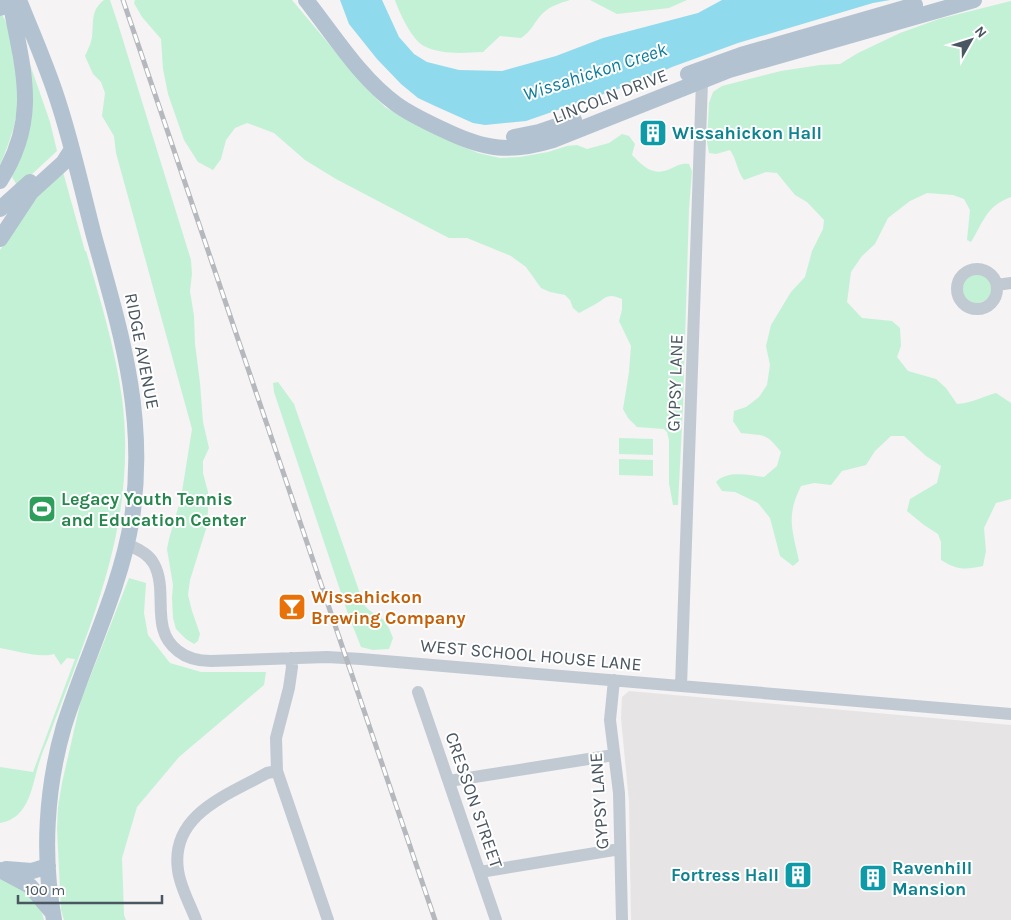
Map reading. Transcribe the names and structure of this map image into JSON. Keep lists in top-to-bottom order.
{
  "streets": {
    "main road": ["LINCOLN DRIVE", "RIDGE AVENUE"],
    "street": ["GYPSY LANE", "WEST SCHOOL HOUSE LANE", "CRESSON STREET"]
  },
  "crossings": [
    ["LINCOLN DRIVE", "GYPSY LANE"],
    ["RIDGE AVENUE", "WEST SCHOOL HOUSE LANE"],
    ["GYPSY LANE", "WEST SCHOOL HOUSE LANE"]
  ],
  "water": ["Wissahickon Creek"],
  "places": {
    "building": ["Wissahickon Hall", "Fortress Hall", "Ravenhill Mansion"],
    "sports": ["Legacy Youth Tennis and Education Center"],
    "bar": ["Wissahickon Brewing Company"]
  },
  "scale_bar": "100 m",
  "north": "top right"
}
